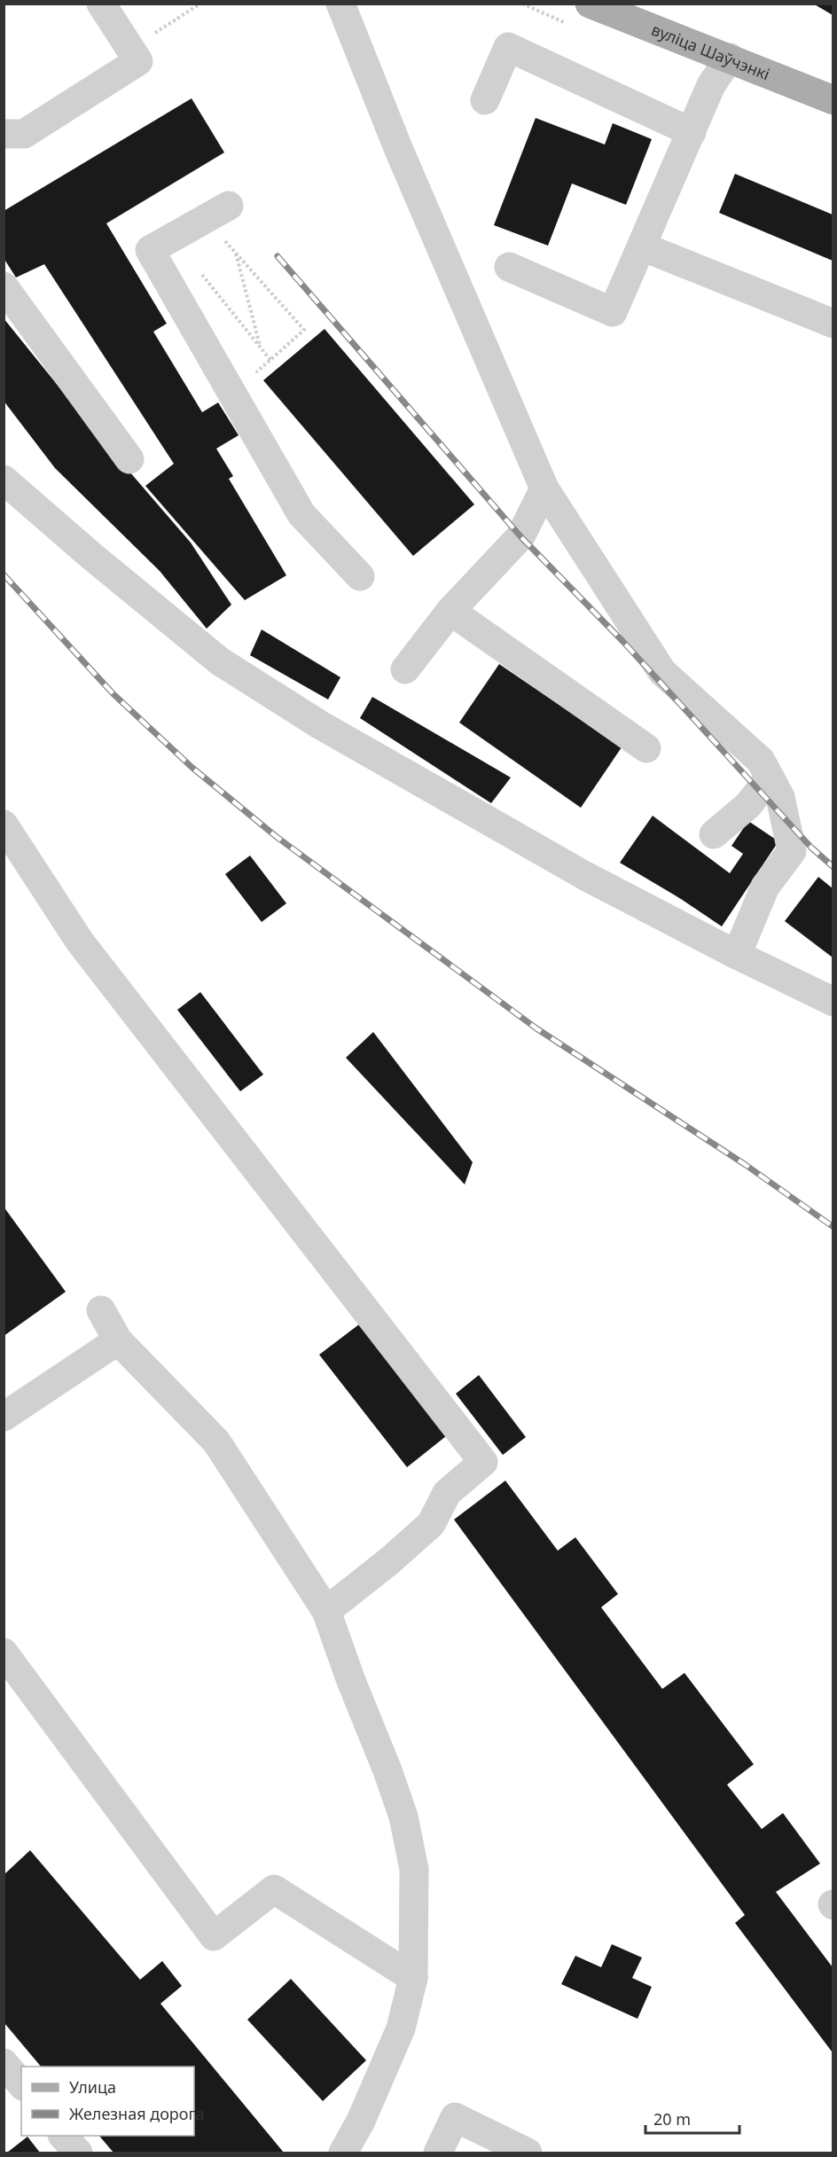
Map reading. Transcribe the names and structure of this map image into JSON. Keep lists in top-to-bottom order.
{
  "streets": {
    "main road": ["вуліца Шаўчэнкі"]
  },
  "legend": ["Улица", "Железная дорога"],
  "scale_bar": "20 m"
}
